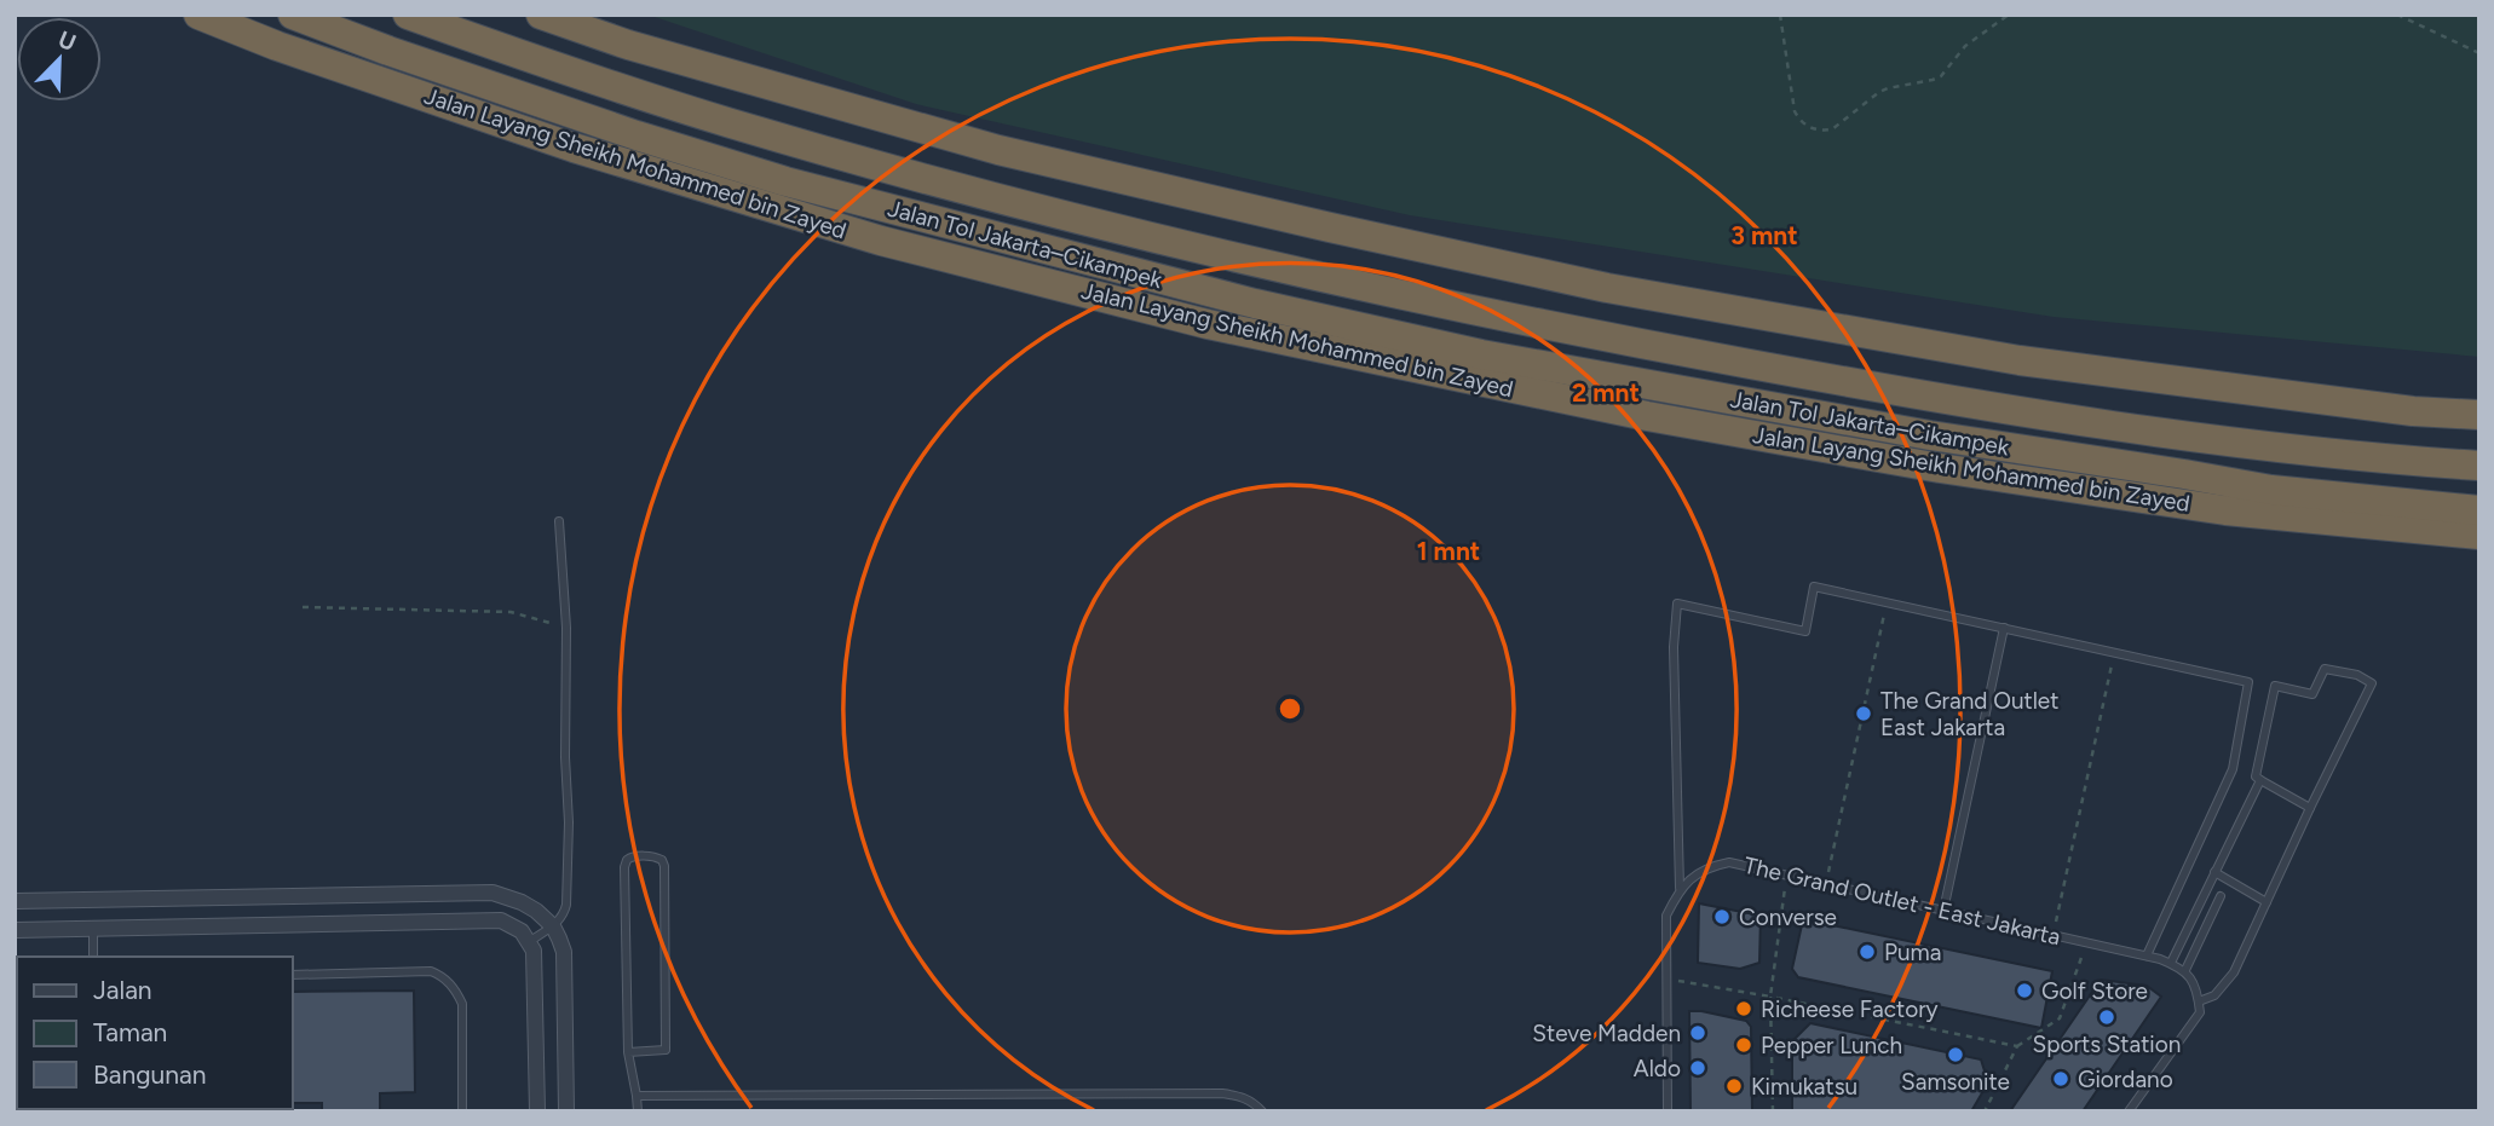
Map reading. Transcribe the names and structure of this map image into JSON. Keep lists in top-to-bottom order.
{
  "streets": {
    "highway": ["Jalan Layang Sheikh Mohammed bin Zayed", "Jalan Tol Jakarta–Cikampek"],
    "lane": ["The Grand Outlet - East Jakarta"]
  },
  "places": [
    "The Grand Outlet East Jakarta",
    "Converse",
    "Puma",
    "Golf Store",
    "Richeese Factory",
    "Sports Station",
    "Steve Madden",
    "Pepper Lunch",
    "Samsonite",
    "Aldo",
    "Giordano",
    "Kimukatsu"
  ],
  "legend": ["Jalan", "Taman", "Bangunan"],
  "north": "top right",
  "rings": ["3 mnt", "2 mnt", "1 mnt"]
}
